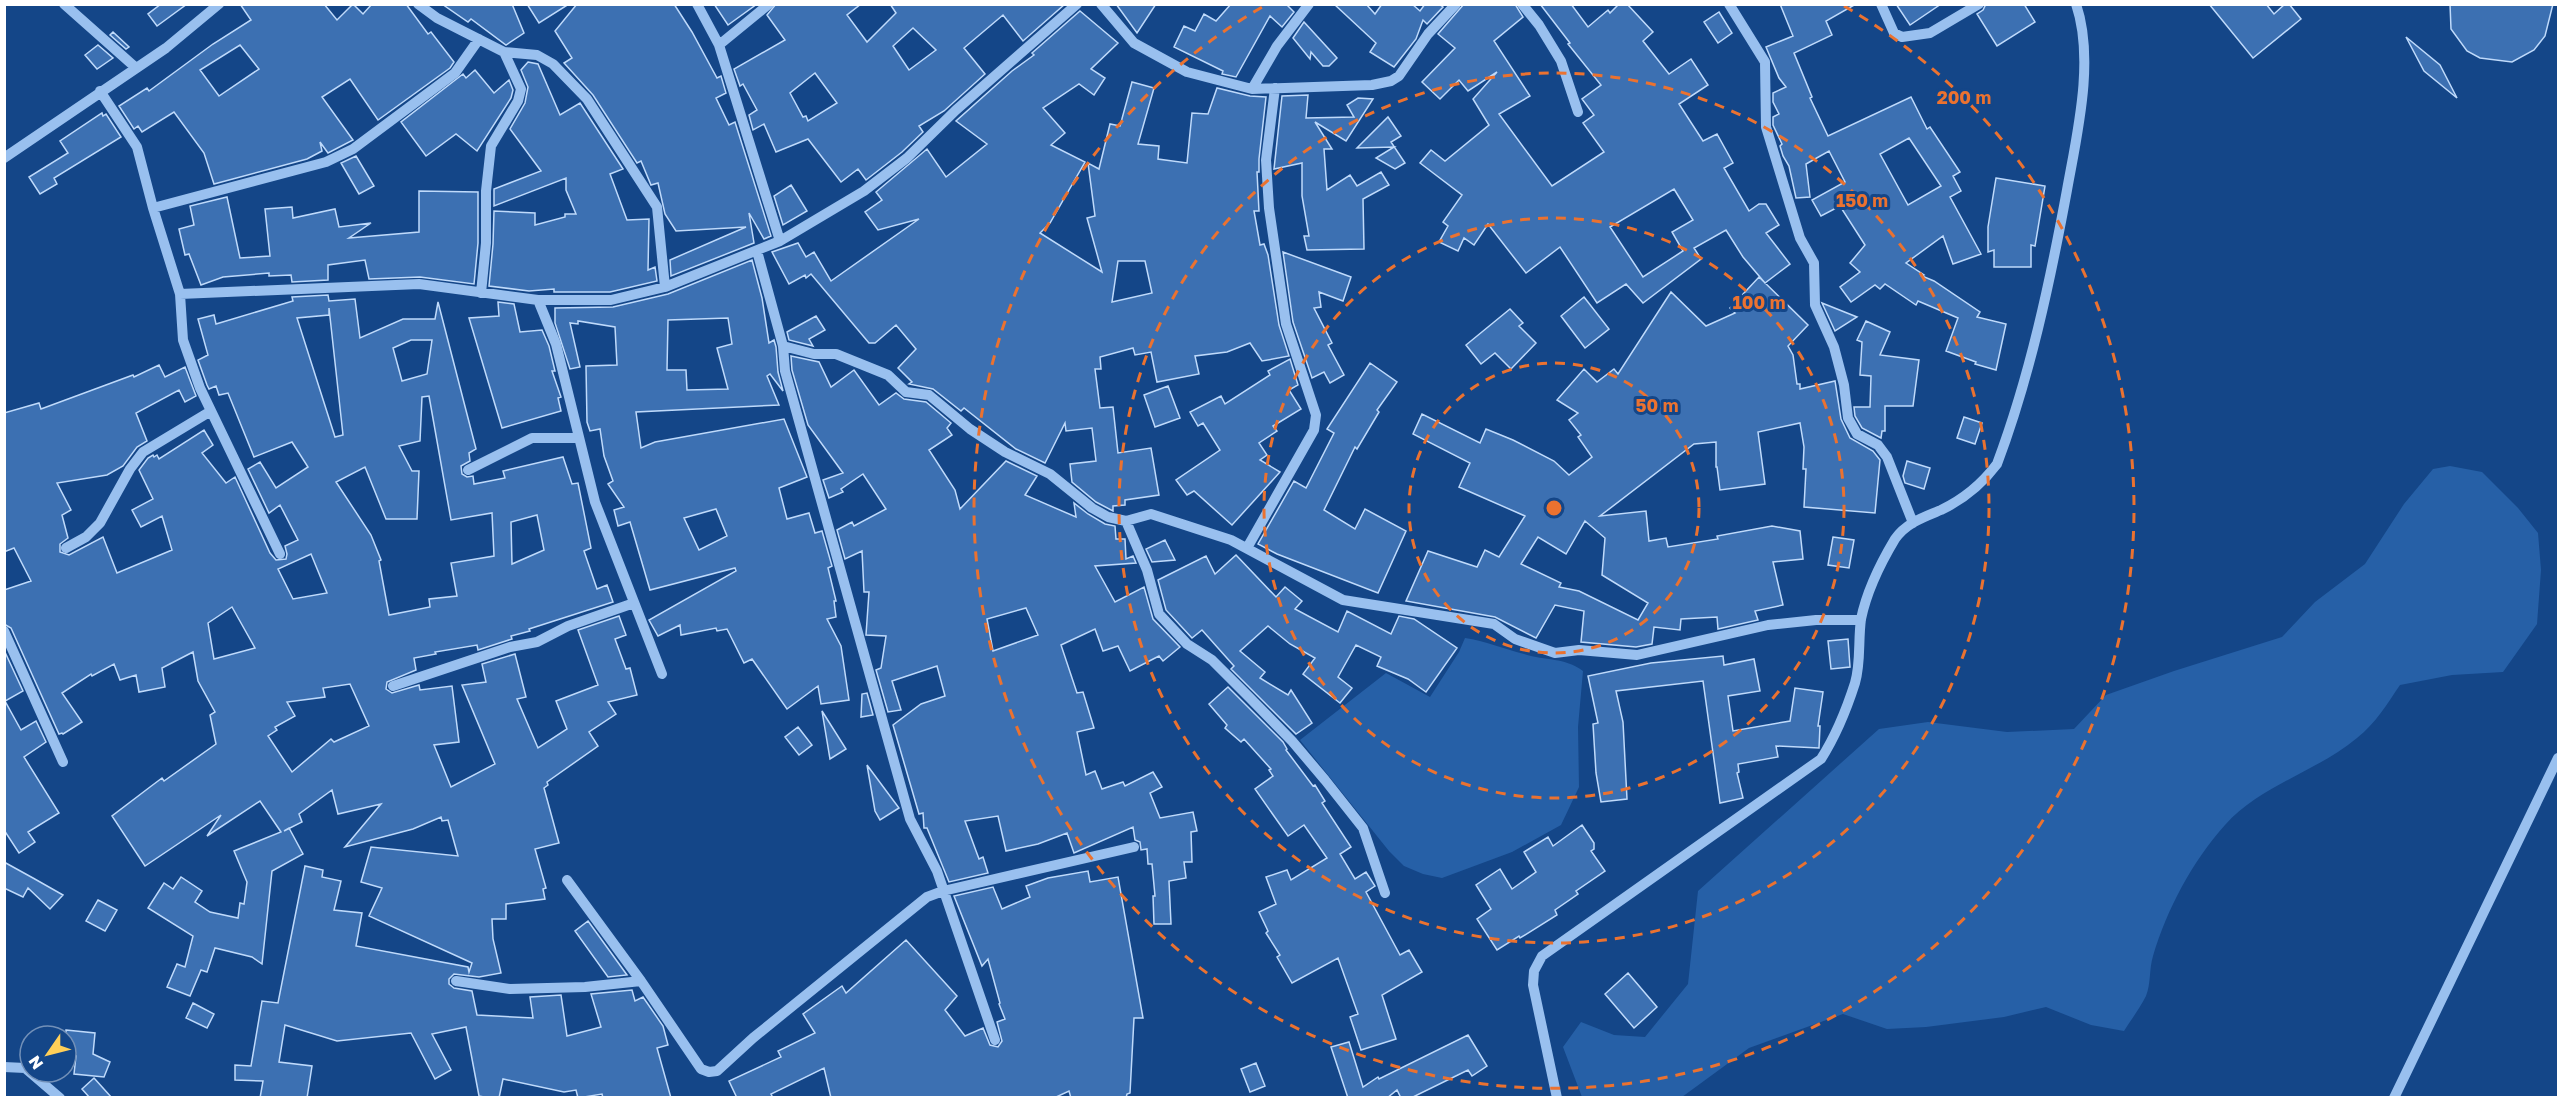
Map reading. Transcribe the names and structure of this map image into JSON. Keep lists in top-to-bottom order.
{
  "north": "bottom left",
  "rings": [
    "200 m",
    "150 m",
    "100 m",
    "50 m"
  ]
}
